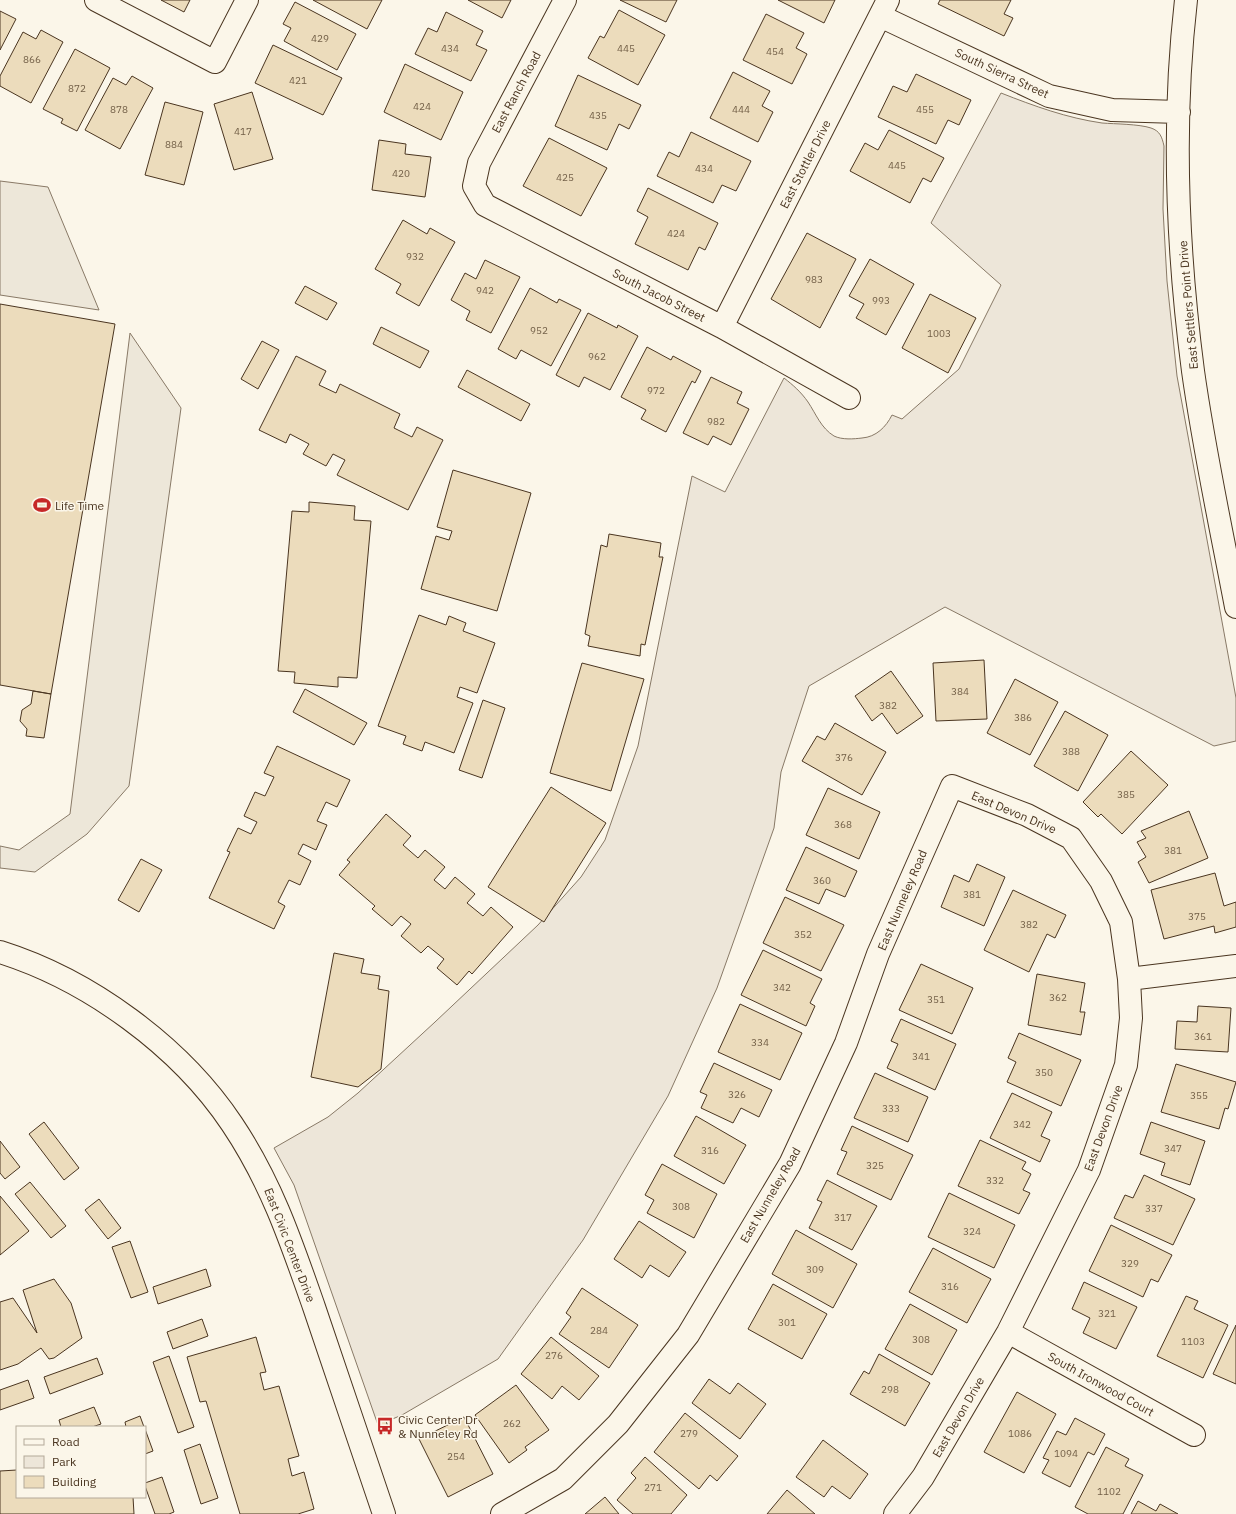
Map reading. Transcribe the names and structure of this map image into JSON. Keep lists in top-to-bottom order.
{
  "streets": {
    "street": [
      "South Sierra Street",
      "East Ranch Road",
      "East Stottler Drive",
      "South Jacob Street",
      "East Settlers Point Drive",
      "East Devon Drive",
      "East Nunneley Road",
      "East Civic Center Drive",
      "South Ironwood Court"
    ]
  },
  "crossings": [
    ["South Sierra Street", "East Stottler Drive"],
    ["South Sierra Street", "East Settlers Point Drive"],
    ["East Ranch Road", "South Jacob Street"],
    ["East Stottler Drive", "South Jacob Street"],
    ["East Devon Drive", "East Nunneley Road"],
    ["East Devon Drive", "South Ironwood Court"]
  ],
  "places": {
    "sports": ["Life Time"],
    "bus stop": ["Civic Center Dr & Nunneley Rd"]
  },
  "house_numbers": [
    "429",
    "434",
    "445",
    "454",
    "866",
    "421",
    "872",
    "424",
    "878",
    "444",
    "455",
    "435",
    "417",
    "884",
    "445",
    "434",
    "420",
    "425",
    "424",
    "932",
    "983",
    "942",
    "993",
    "952",
    "1003",
    "962",
    "972",
    "982",
    "384",
    "382",
    "386",
    "388",
    "376",
    "385",
    "368",
    "381",
    "360",
    "381",
    "375",
    "382",
    "352",
    "342",
    "362",
    "351",
    "361",
    "334",
    "341",
    "350",
    "326",
    "355",
    "333",
    "342",
    "347",
    "316",
    "325",
    "332",
    "308",
    "337",
    "317",
    "324",
    "329",
    "309",
    "316",
    "321",
    "301",
    "284",
    "308",
    "1103",
    "276",
    "298",
    "262",
    "279",
    "1086",
    "1094",
    "254",
    "271",
    "1102"
  ],
  "legend": ["Road", "Park", "Building"]
}
